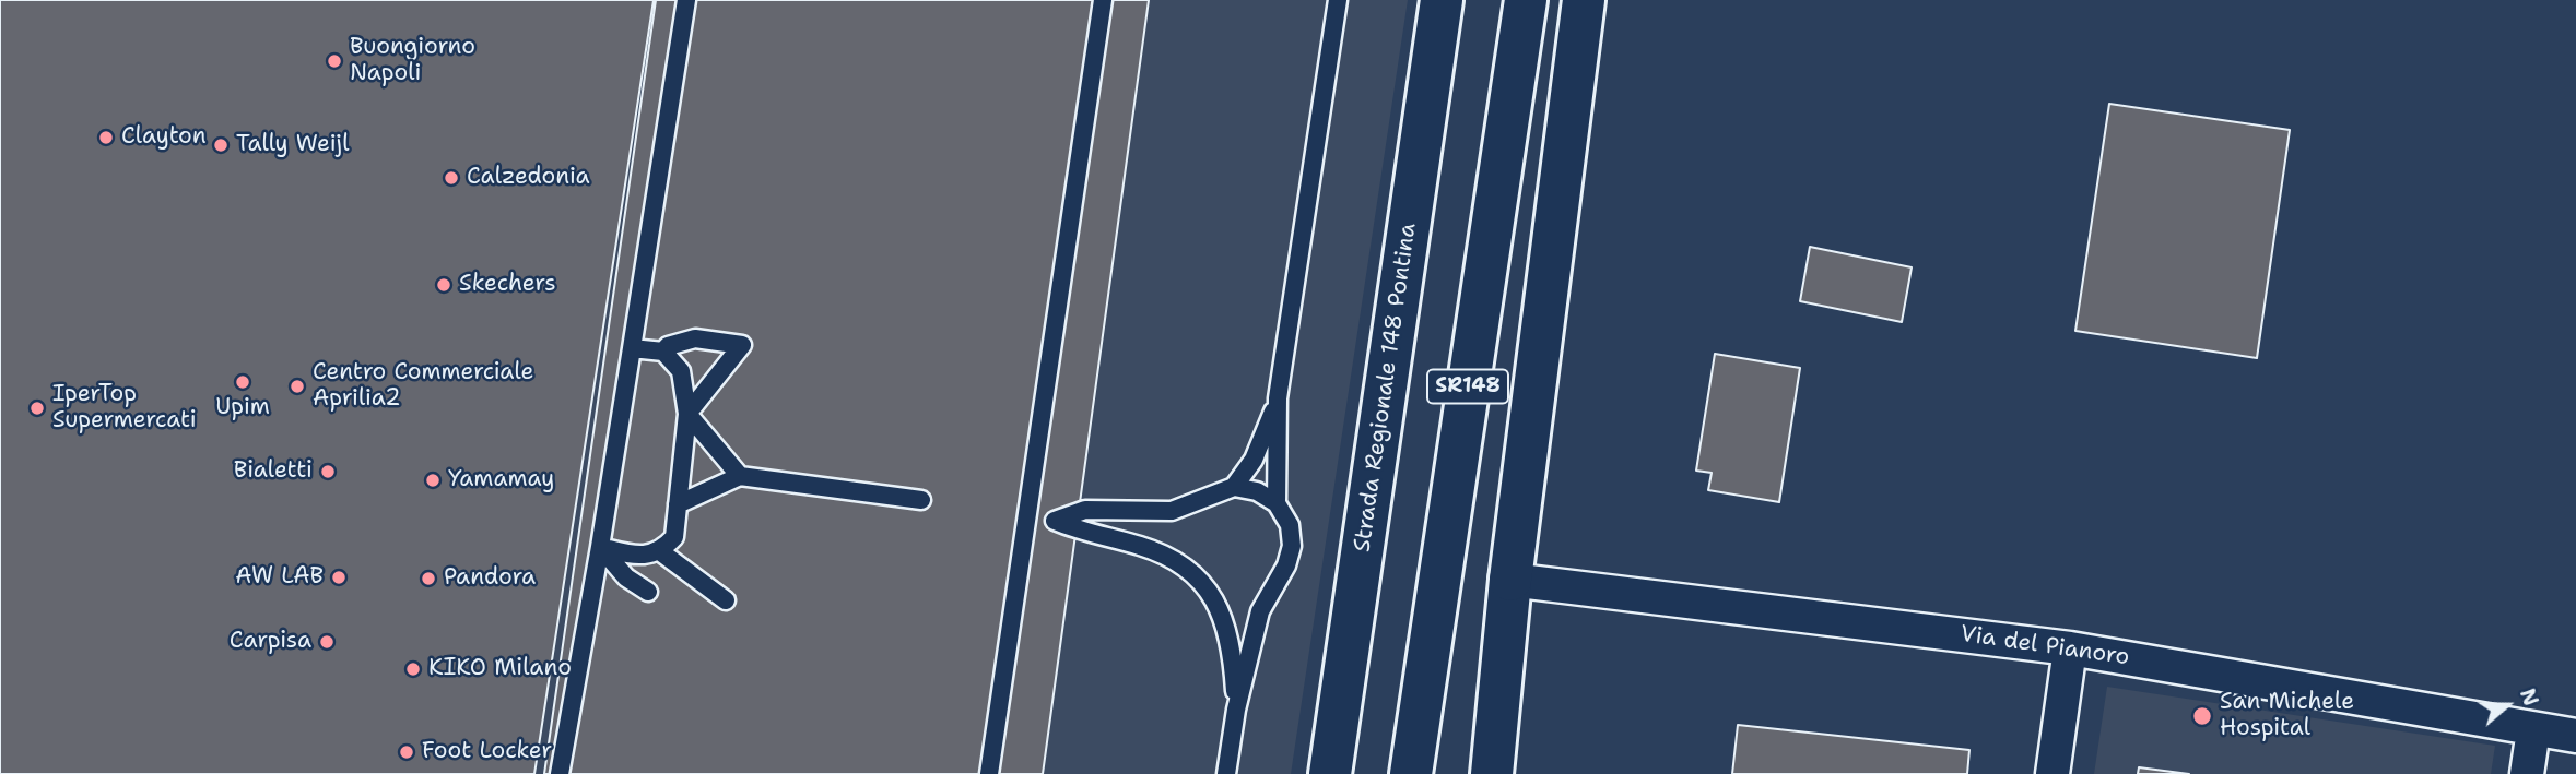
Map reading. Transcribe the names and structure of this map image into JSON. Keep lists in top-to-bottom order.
{
  "streets": {
    "main road": ["SR148", "Strada Regionale 148 Pontina"],
    "street": ["Via del Pianoro"]
  },
  "places": [
    "Buongiorno Napoli",
    "Clayton",
    "Tally Weijl",
    "Calzedonia",
    "Skechers",
    "Upim",
    "Centro Commerciale Aprilia2",
    "IperTop Supermercati",
    "Bialetti",
    "Yamamay",
    "AW LAB",
    "Pandora",
    "Carpisa",
    "KIKO Milano",
    "San Michele Hospital",
    "Foot Locker"
  ],
  "north": "right"
}
